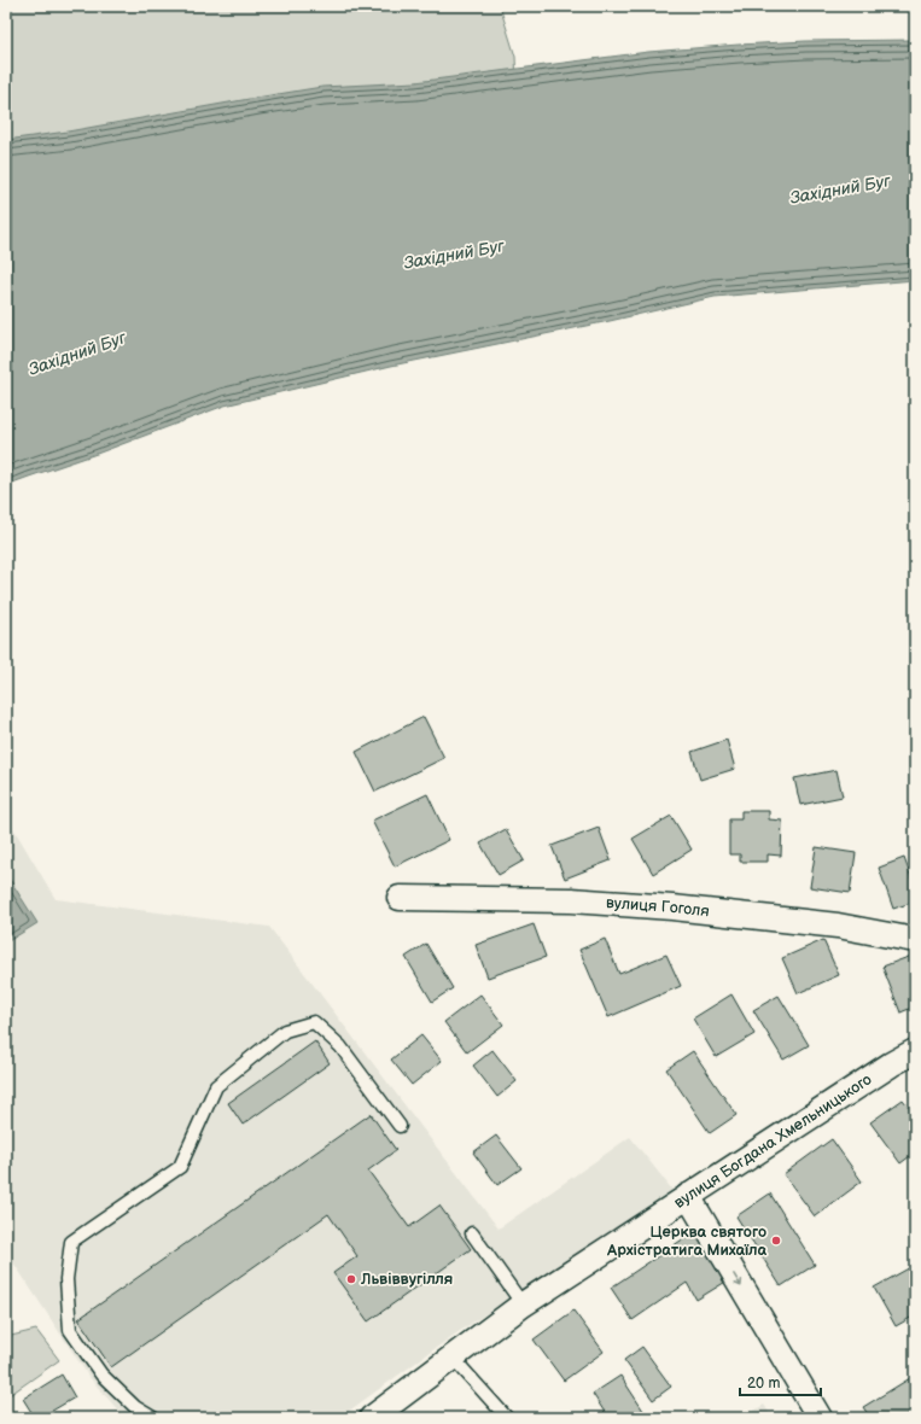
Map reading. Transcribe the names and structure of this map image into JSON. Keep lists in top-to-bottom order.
{
  "streets": {
    "street": ["вулиця Гоголя", "вулиця Богдана Хмельницького"]
  },
  "water": ["Західний Буг"],
  "places": ["Церква святого Архістратига Михаїла", "Львіввугілля"],
  "scale_bar": "20 m"
}
